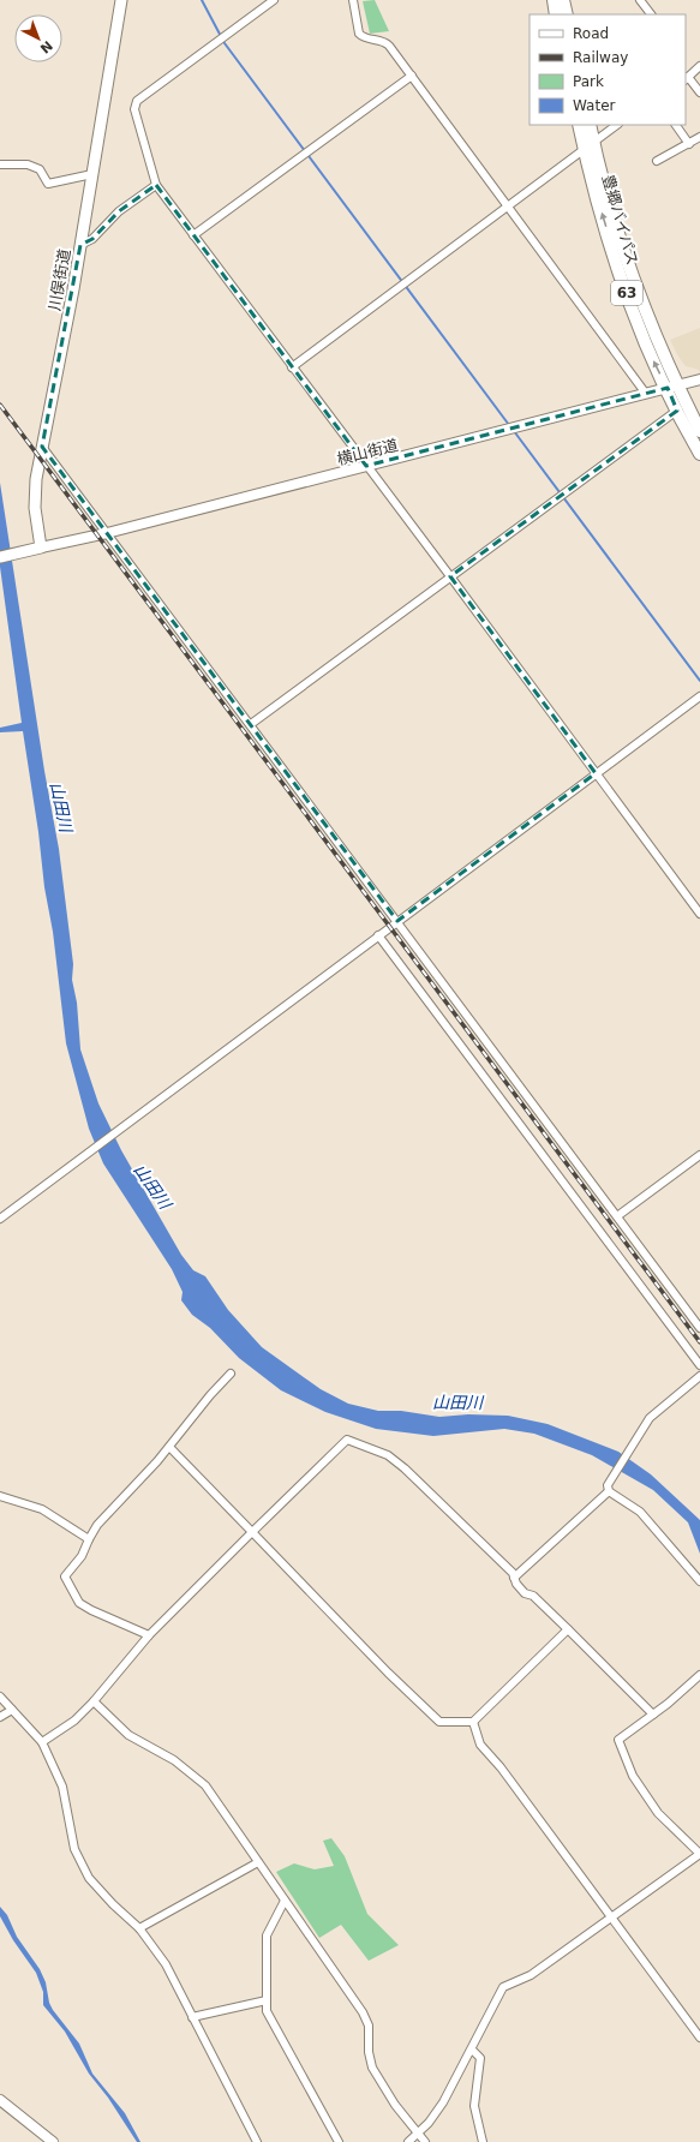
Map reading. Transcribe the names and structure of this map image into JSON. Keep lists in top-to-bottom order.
{
  "streets": {
    "main road": ["豊郷バイパス", "川俣街道", "63"],
    "street": ["横山街道"]
  },
  "crossings": [
    ["豊郷バイパス", "横山街道"],
    ["川俣街道", "横山街道"]
  ],
  "water": ["山田川"],
  "legend": [
    "Road",
    "Railway",
    "Park",
    "Water"
  ],
  "north": "bottom right"
}
